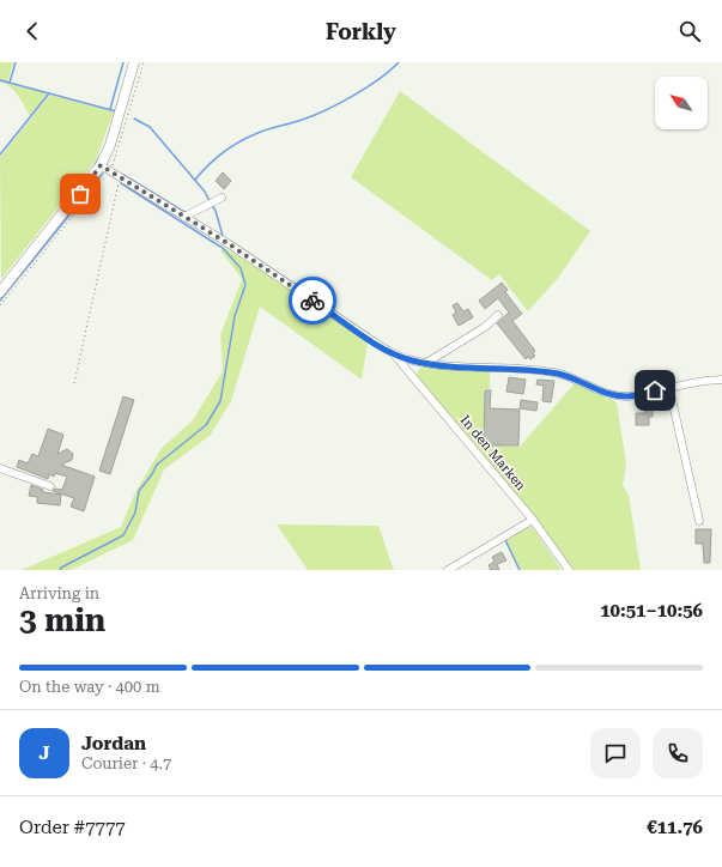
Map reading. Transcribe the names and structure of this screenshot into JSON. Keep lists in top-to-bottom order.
{
  "streets": {
    "street": ["In den Marken"]
  },
  "north": "top left",
  "page": {
    "header": "Forkly",
    "heading": ["3 min", "Arriving in", "10:51–10:56"],
    "panel": [
      "Jordan",
      "Courier · 4.7",
      "Order #7777",
      "€11.76"
    ],
    "bar": "On the way · 400 m",
    "round": "J"
  }
}
